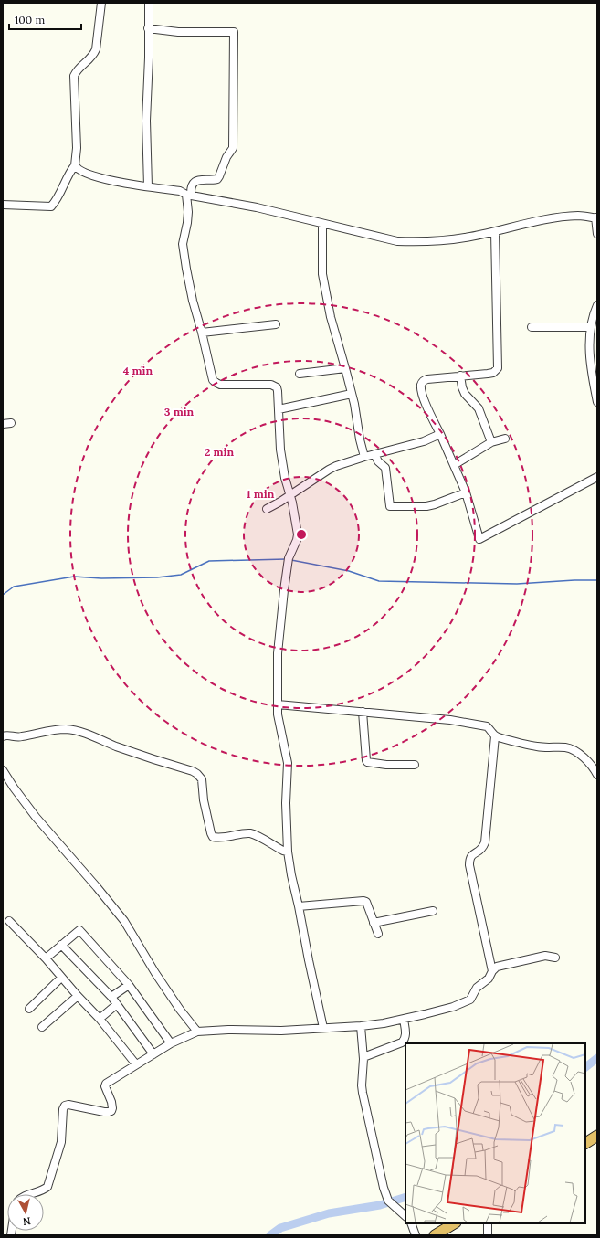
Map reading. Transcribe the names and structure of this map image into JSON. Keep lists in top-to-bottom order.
{
  "scale_bar": "100 m",
  "north": "bottom",
  "rings": [
    "4 min",
    "3 min",
    "2 min",
    "1 min"
  ]
}
